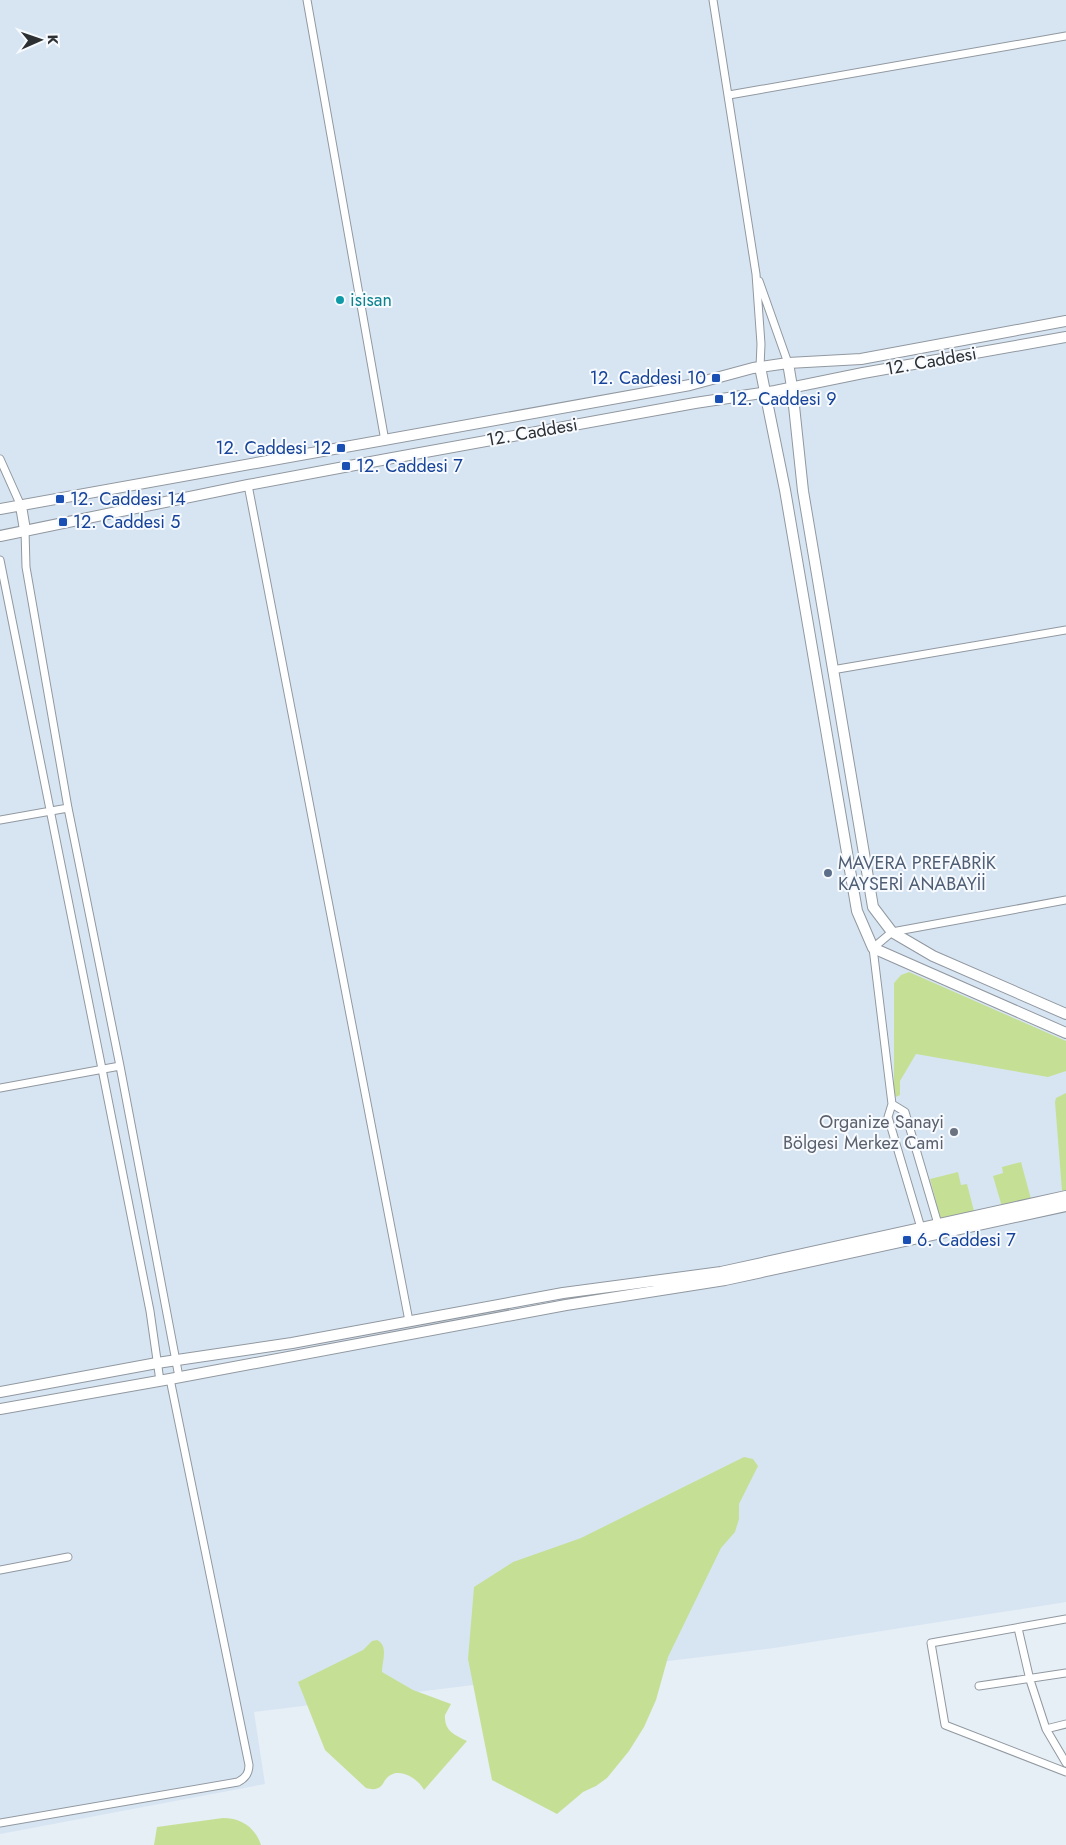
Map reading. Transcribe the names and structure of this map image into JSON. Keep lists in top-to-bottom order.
{
  "streets": {
    "street": ["12. Caddesi"]
  },
  "places": {
    "other": ["isisan", "MAVERA PREFABRİK KAYSERİ ANABAYİİ", "Organize Sanayi Bölgesi Merkez Cami"],
    "transit": [
      "12. Caddesi 10",
      "12. Caddesi 9",
      "12. Caddesi 12",
      "12. Caddesi 7",
      "12. Caddesi 14",
      "12. Caddesi 5",
      "6. Caddesi 7"
    ]
  },
  "north": "right"
}
